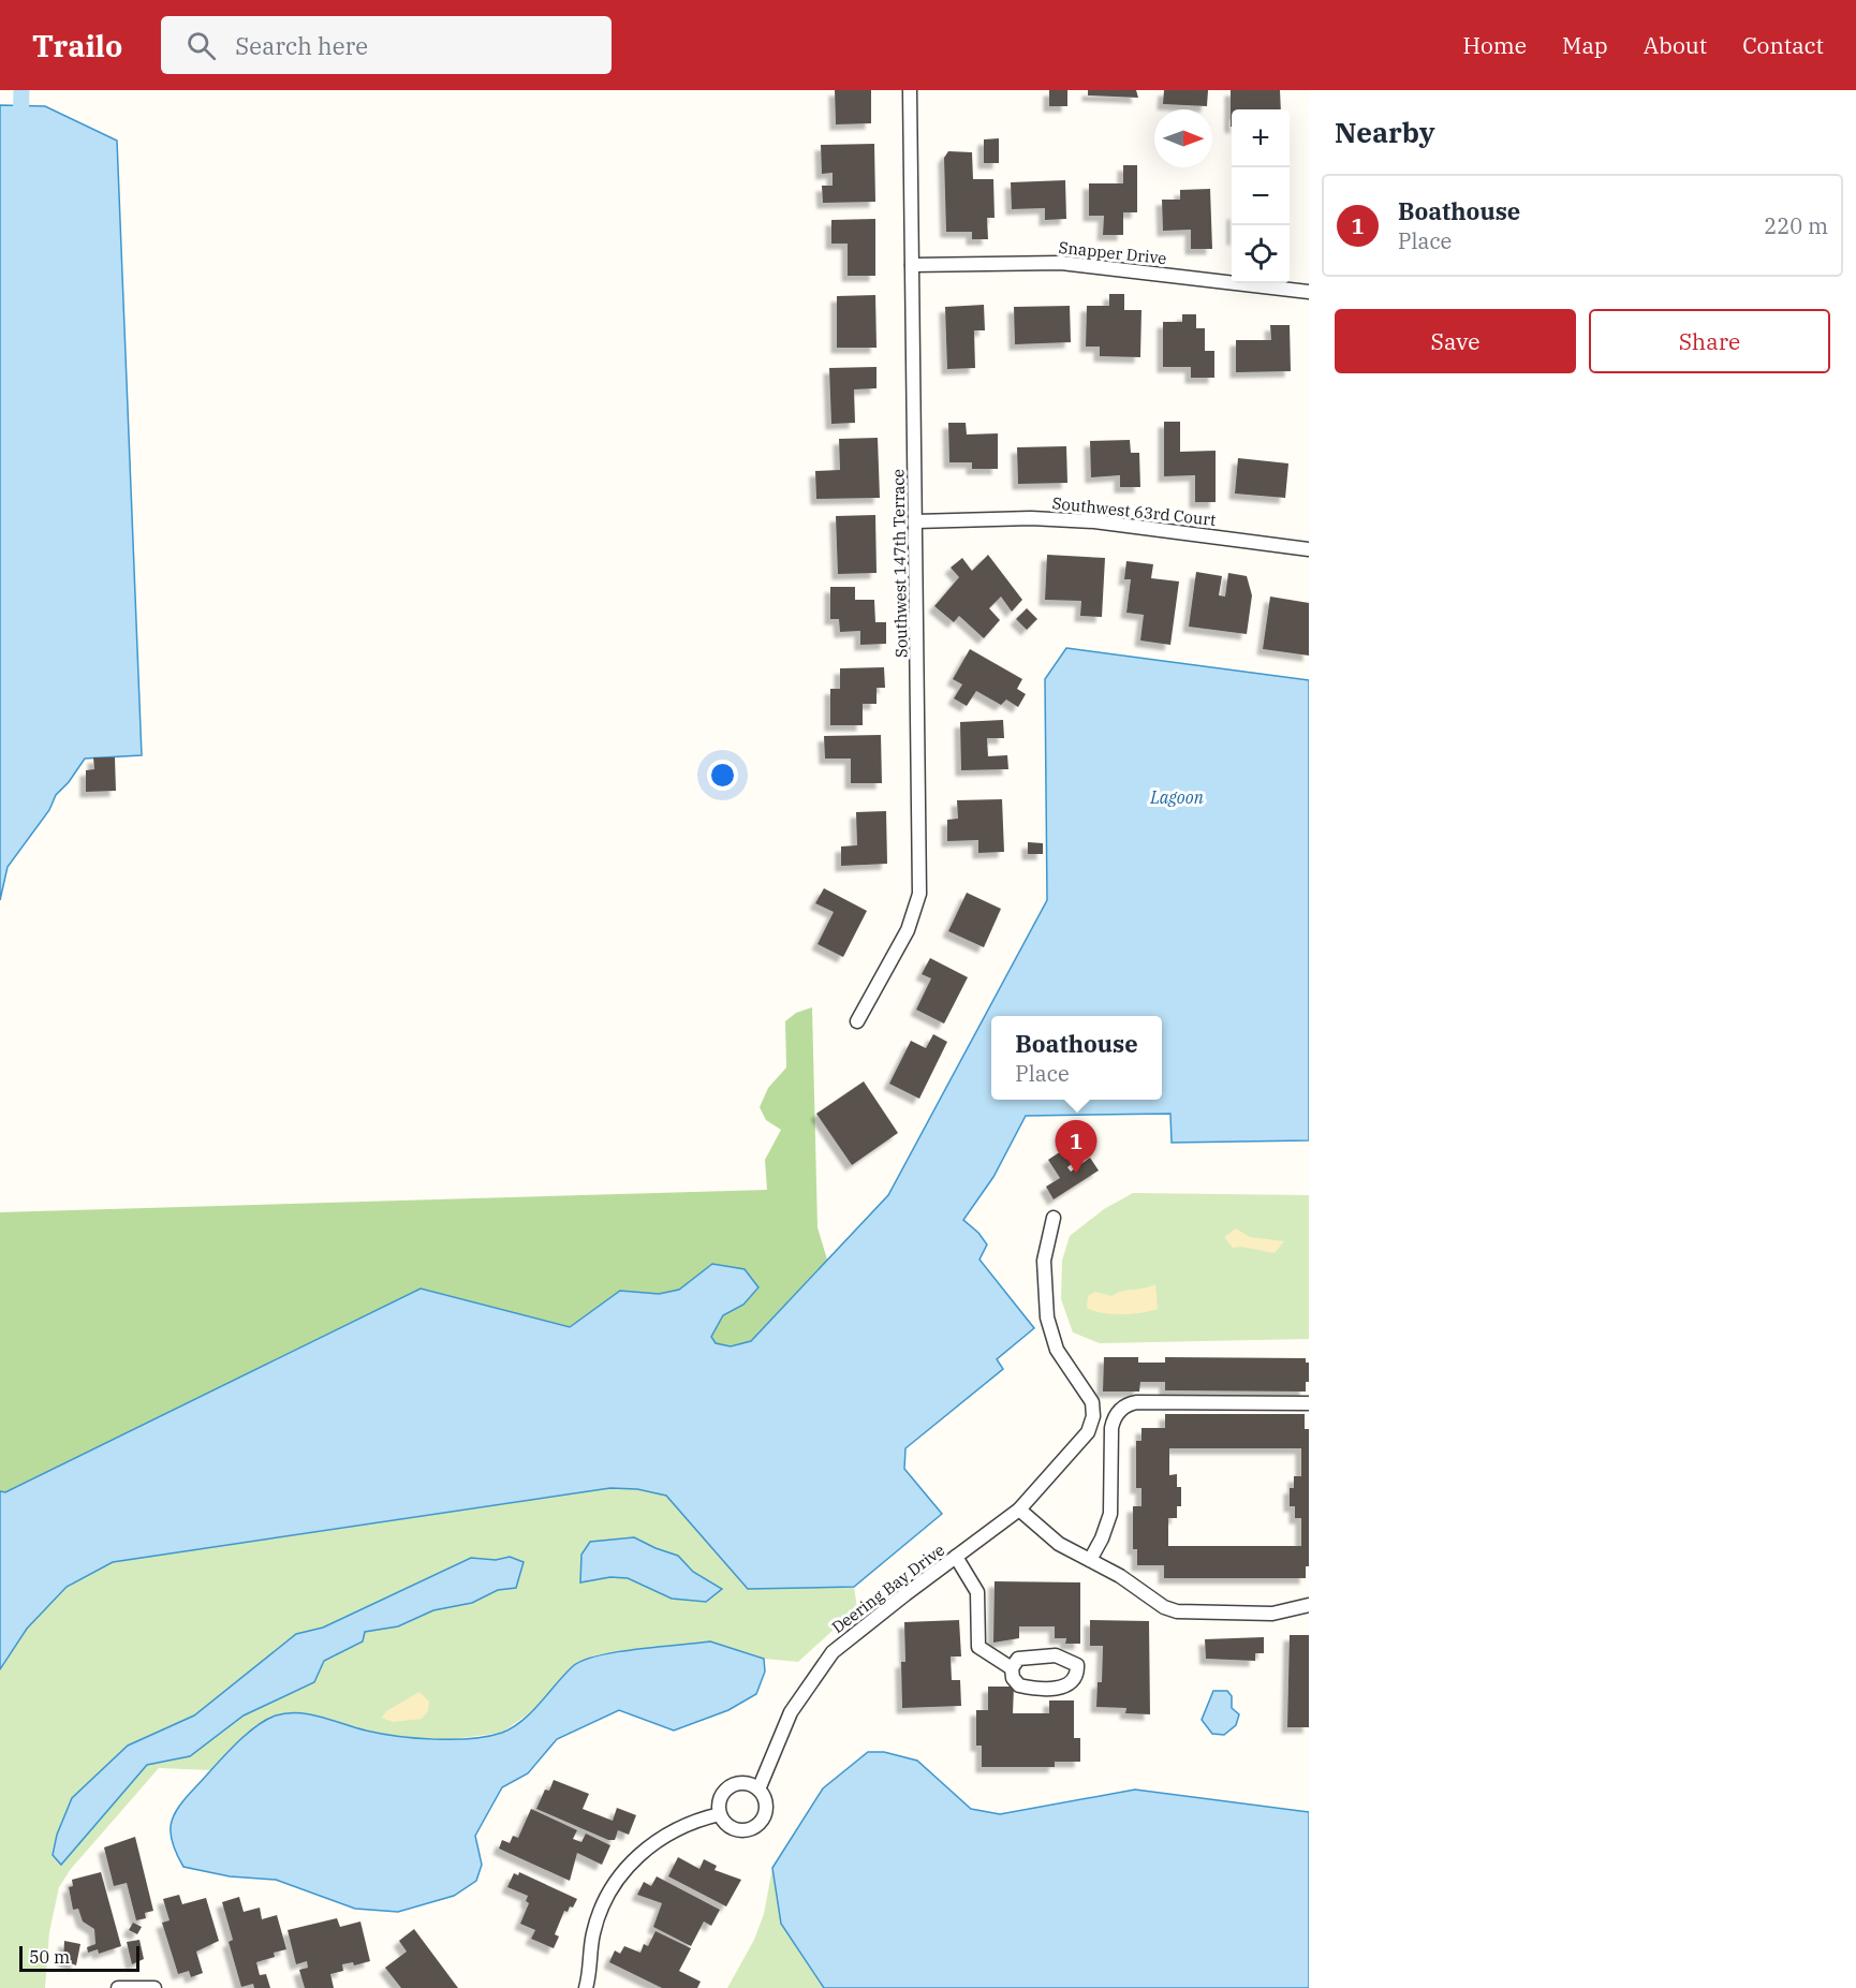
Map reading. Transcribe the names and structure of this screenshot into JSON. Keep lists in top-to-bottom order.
{
  "streets": {
    "street": [
      "Snapper Drive",
      "Southwest 63rd Court",
      "Southwest 147th Terrace",
      "Deering Bay Drive"
    ]
  },
  "crossings": [
    ["Snapper Drive", "Southwest 147th Terrace"],
    ["Southwest 63rd Court", "Southwest 147th Terrace"]
  ],
  "water": ["Lagoon"],
  "scale_bar": "50 m",
  "north": "right",
  "page": {
    "header": "Trailo",
    "search": "Search here",
    "nav": [
      "Home",
      "Map",
      "About",
      "Contact"
    ],
    "heading": "Nearby",
    "map_buttons": ["+", "−"],
    "list": [
      {
        "mark": "1",
        "name": "Boathouse",
        "note": "Place",
        "value": "220 m"
      }
    ],
    "buttons": ["Save", "Share"],
    "popup": ["Boathouse", "Place"],
    "pins": "1",
    "scale": "50 m"
  }
}
